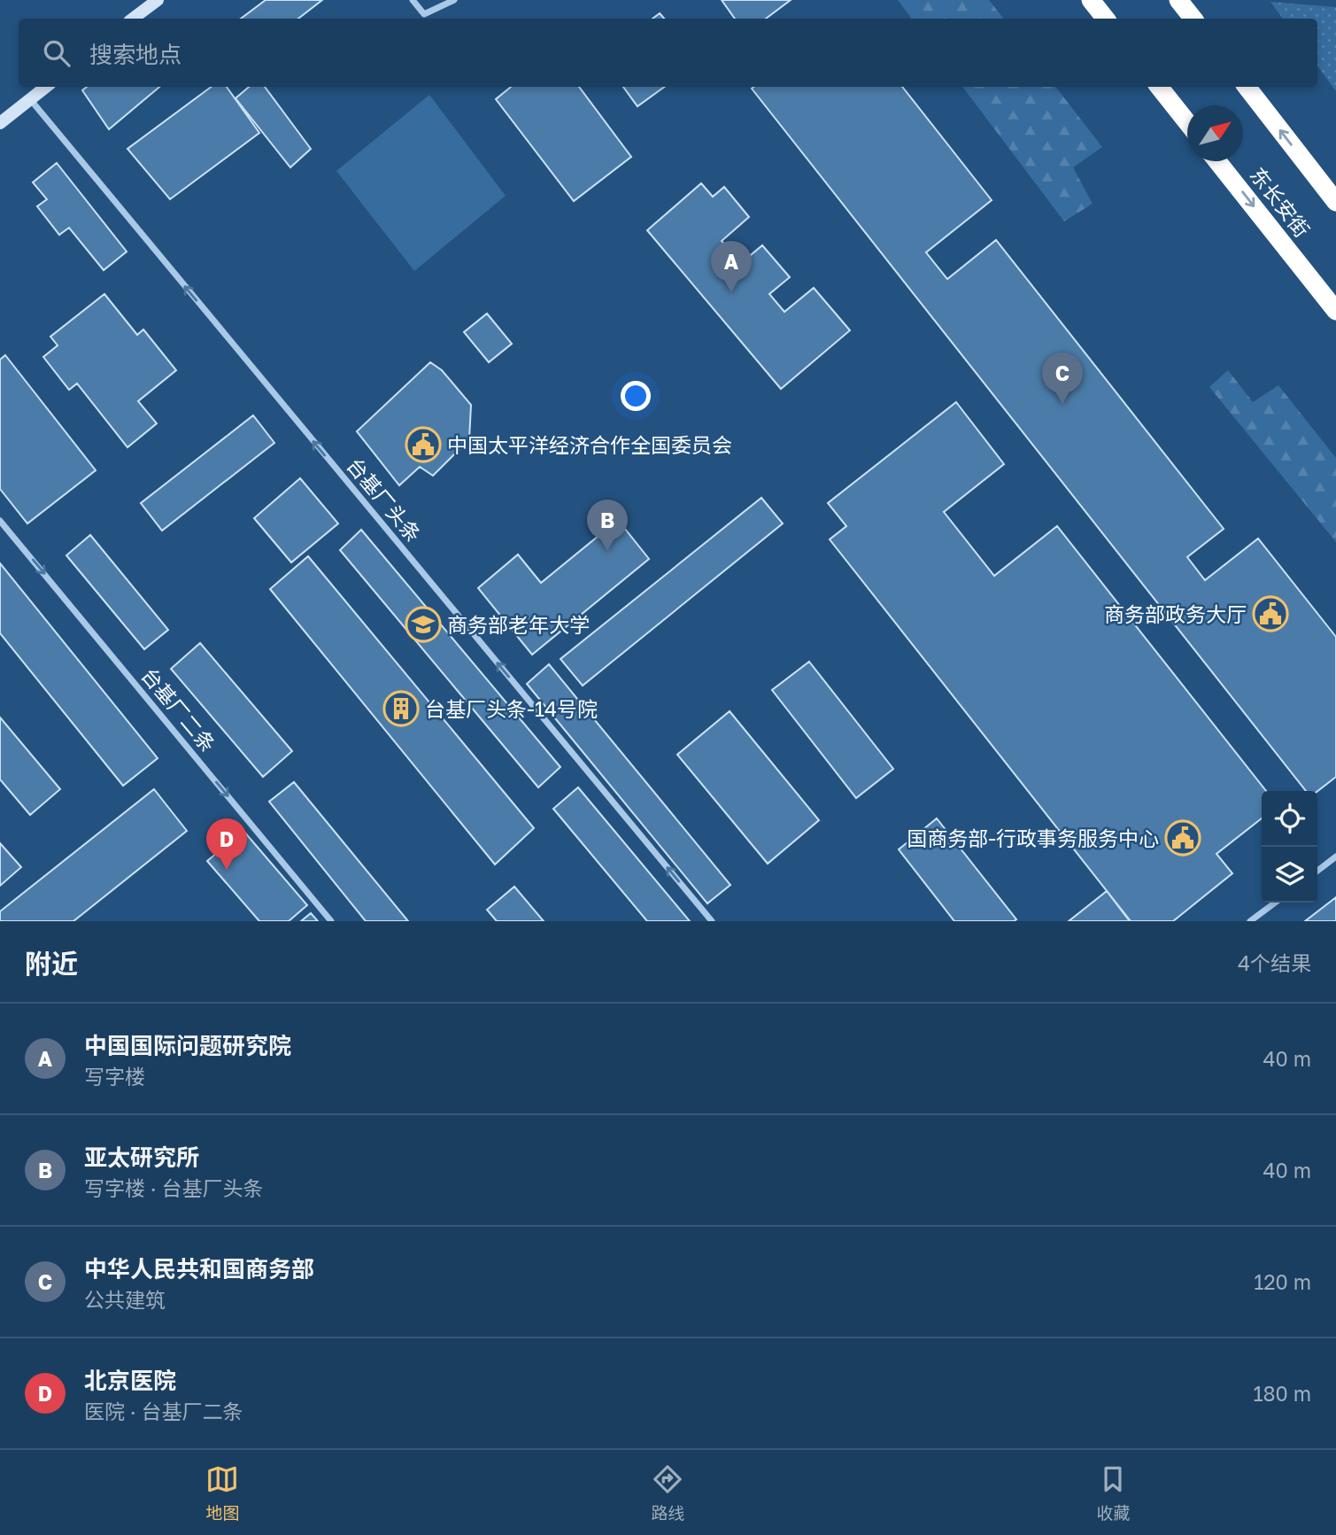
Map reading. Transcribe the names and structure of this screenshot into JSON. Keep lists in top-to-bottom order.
{
  "streets": {
    "highway": ["东长安街"],
    "street": ["台基厂头条", "台基厂二条"]
  },
  "one_way": ["台基厂头条", "台基厂二条"],
  "places": {
    "public building": ["中国太平洋经济合作全国委员会", "商务部政务大厅", "国商务部-行政事务服务中心"],
    "school or university": ["商务部老年大学"],
    "building": ["台基厂头条-14号院"]
  },
  "north": "top right",
  "page": {
    "search": "搜索地点",
    "pins": [
      "A",
      "C",
      "B",
      "D"
    ],
    "heading": ["附近", "4个结果"],
    "list": [
      {
        "mark": "A",
        "name": "中国国际问题研究院",
        "note": "写字楼",
        "value": "40 m"
      },
      {
        "mark": "B",
        "name": "亚太研究所",
        "note": "写字楼 · 台基厂头条",
        "value": "40 m"
      },
      {
        "mark": "C",
        "name": "中华人民共和国商务部",
        "note": "公共建筑",
        "value": "120 m"
      },
      {
        "mark": "D",
        "name": "北京医院",
        "note": "医院 · 台基厂二条",
        "value": "180 m"
      }
    ],
    "nav": ["地图", "路线", "收藏"]
  }
}
